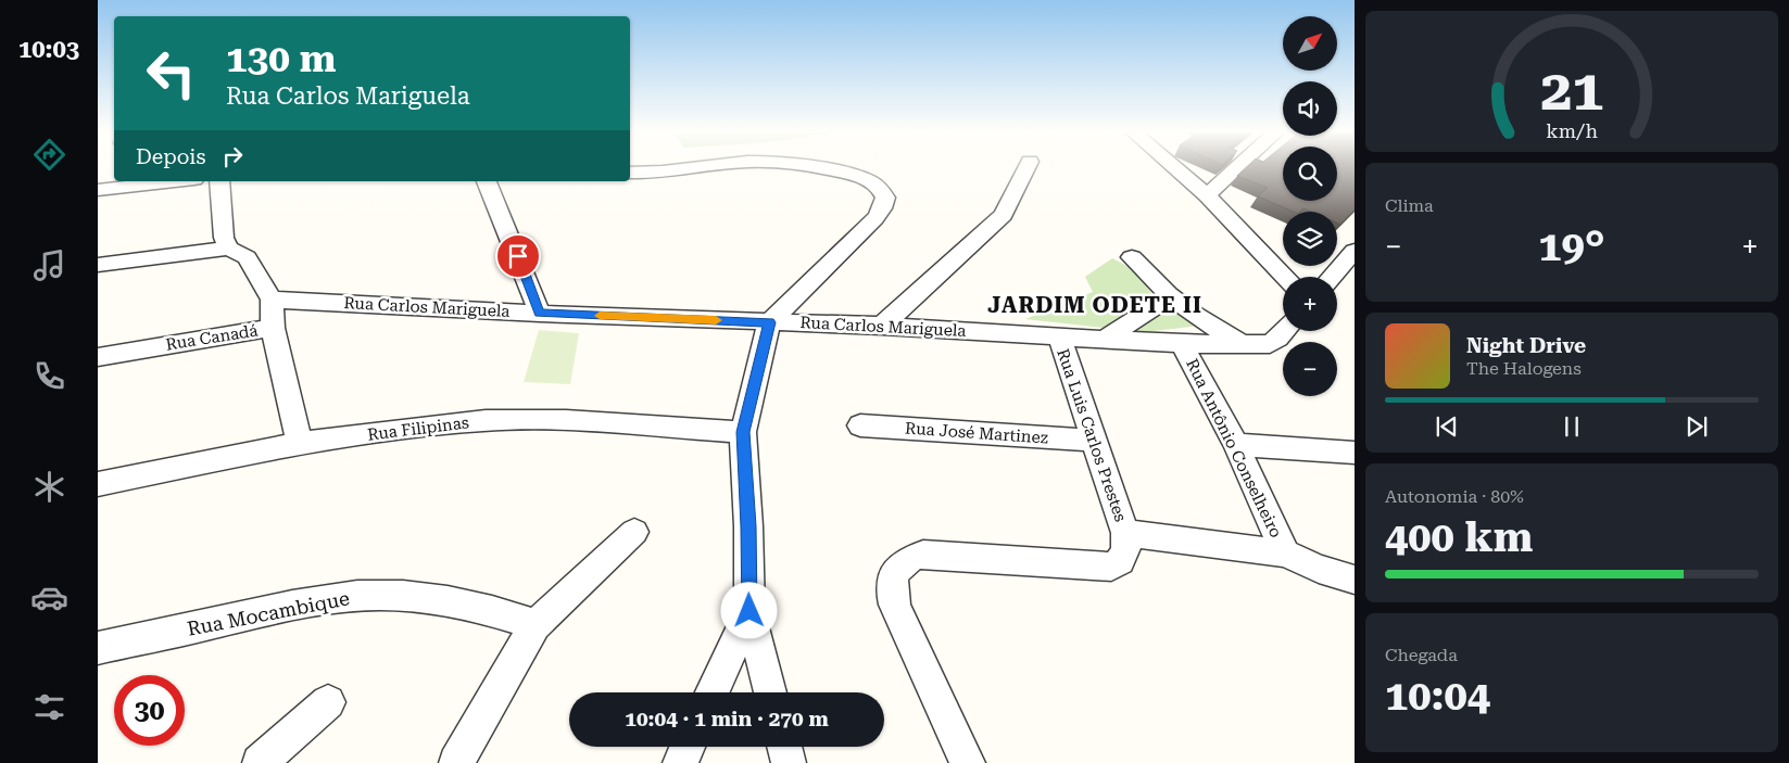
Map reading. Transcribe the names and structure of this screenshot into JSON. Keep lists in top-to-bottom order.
{
  "streets": {
    "street": [
      "Rua Carlos Mariguela",
      "Rua Canadá",
      "Rua Filipinas",
      "Rua José Martinez",
      "Rua Luis Carlos Prestes",
      "Rua Antônio Conselheiro",
      "Rua Mocambique"
    ]
  },
  "crossings": [
    ["Rua Carlos Mariguela", "Rua Luis Carlos Prestes"],
    ["Rua Carlos Mariguela", "Rua Antônio Conselheiro"],
    ["Rua Canadá", "Rua Filipinas"],
    ["Rua José Martinez", "Rua Luis Carlos Prestes"]
  ],
  "districts": ["JARDIM ODETE II"],
  "north": "top right",
  "page": {
    "tabs": "10:03",
    "map_buttons": ["+", "−"],
    "turn": ["130 m", "Rua Carlos Mariguela"],
    "then": "Depois",
    "tile": [
      "Clima",
      ["Autonomia · 80%", "400 km"],
      ["Chegada", "10:04"]
    ],
    "heat": ["−", "19°", "+"],
    "song": ["Night Drive", "The Halogens"],
    "limit": "30",
    "trip": "10:04 · 1 min · 270 m",
    "gauge": ["21", "km/h"]
  }
}
